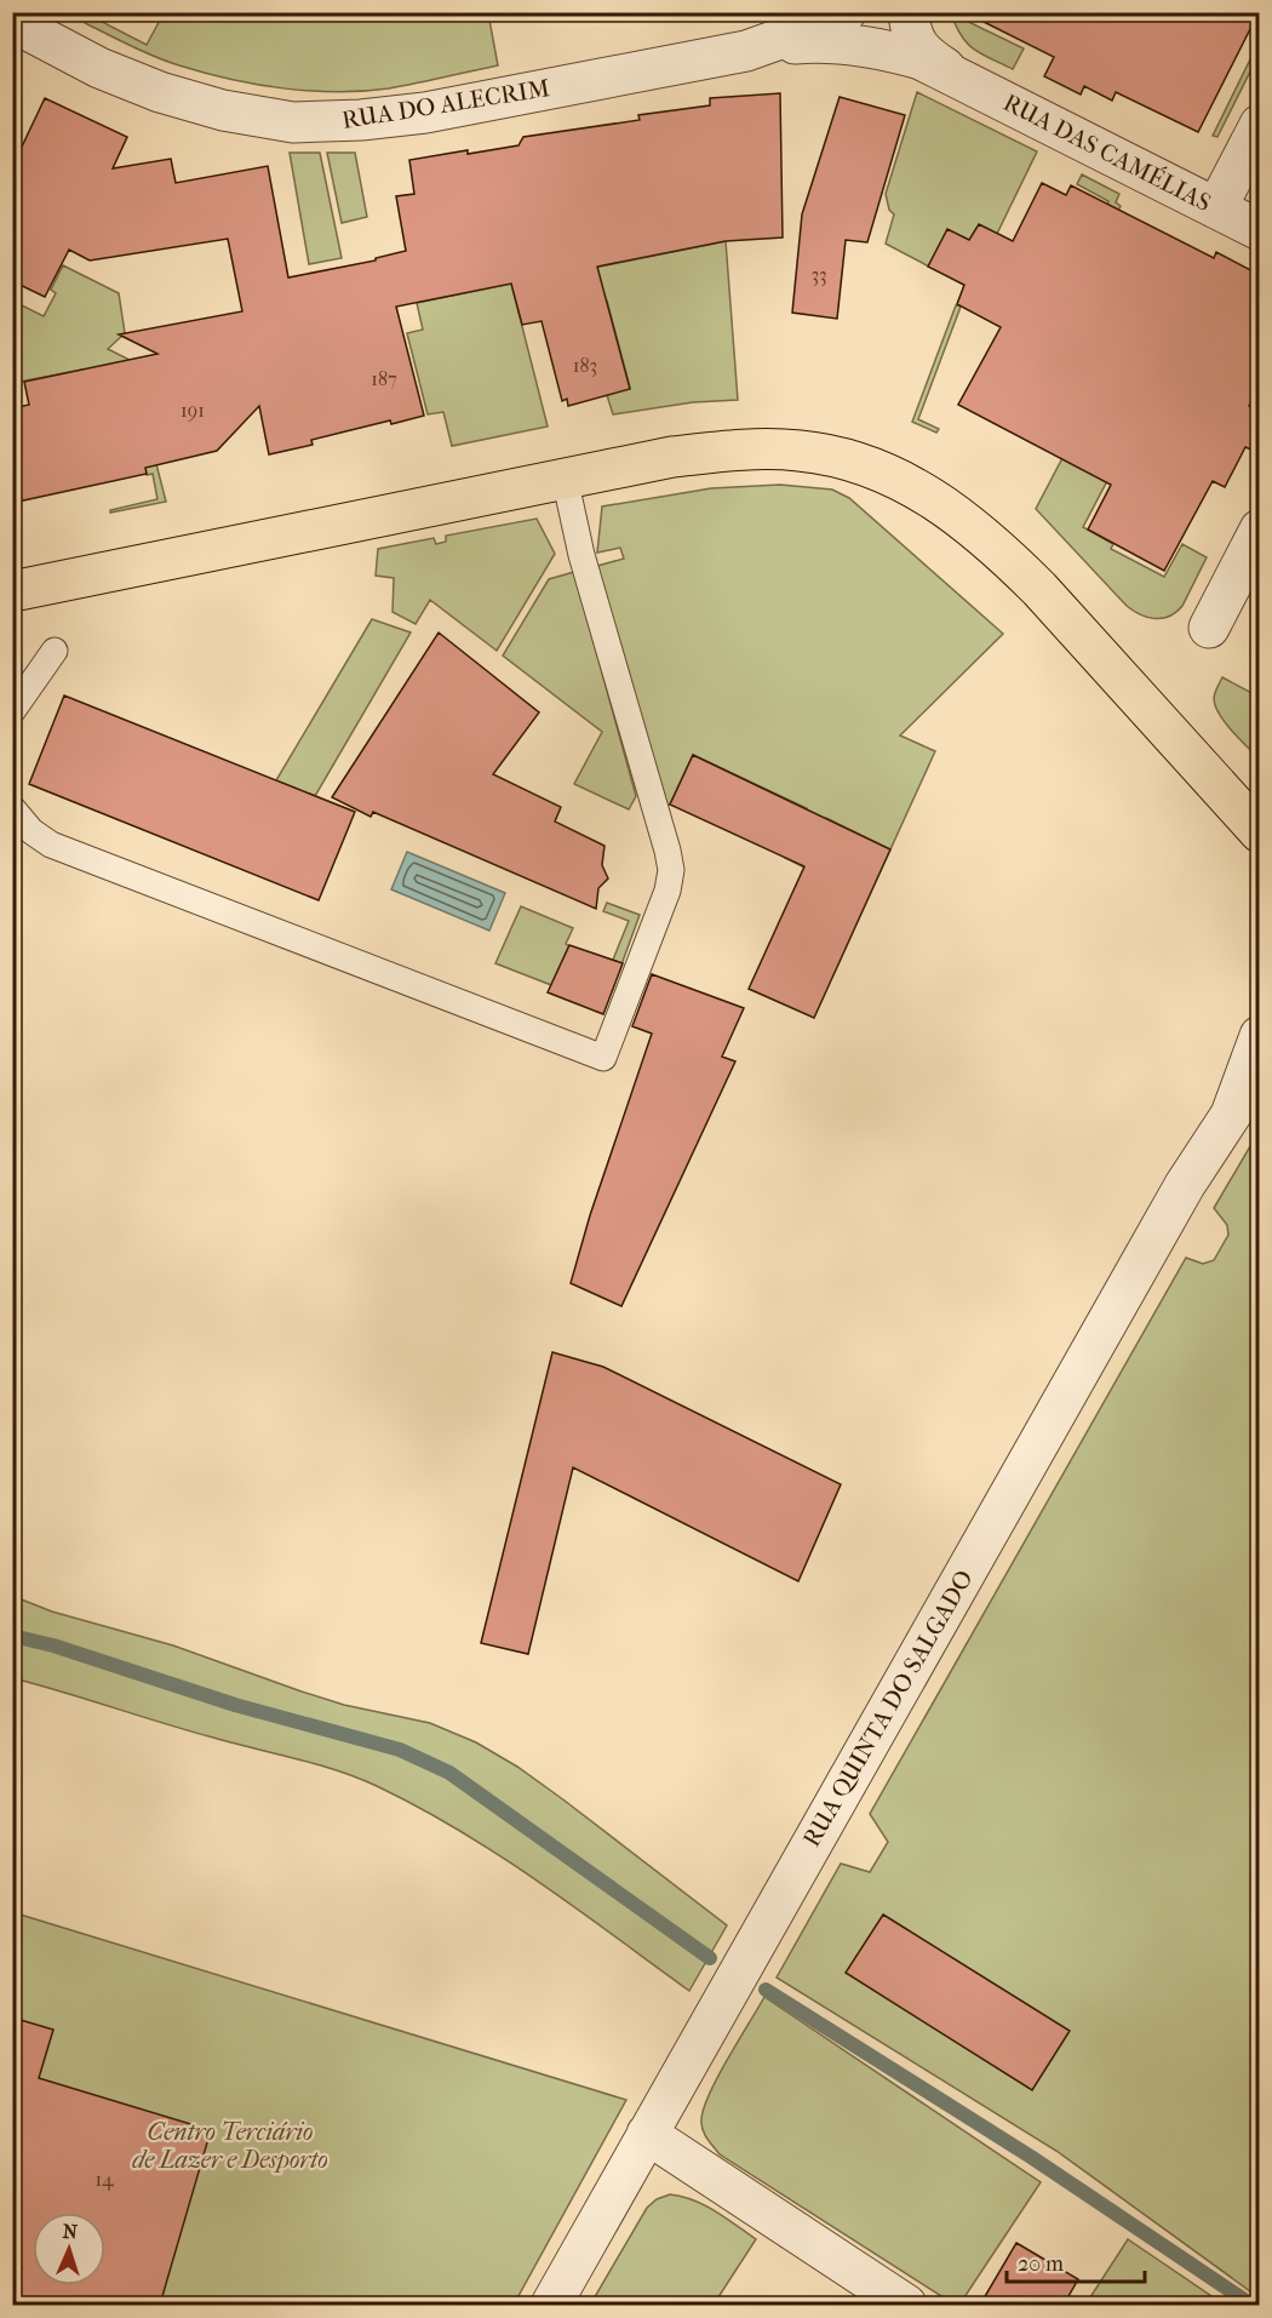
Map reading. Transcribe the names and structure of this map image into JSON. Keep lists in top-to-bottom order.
{
  "streets": {
    "street": ["RUA DO ALECRIM", "RUA DAS CAMÉLIAS", "RUA QUINTA DO SALGADO"]
  },
  "crossings": [
    ["RUA DO ALECRIM", "RUA DAS CAMÉLIAS"]
  ],
  "parks": ["Centro Terciário de Lazer e Desporto"],
  "house_numbers": [
    "33",
    "183",
    "187",
    "191",
    "14"
  ],
  "scale_bar": "20 m",
  "north": "top"
}
